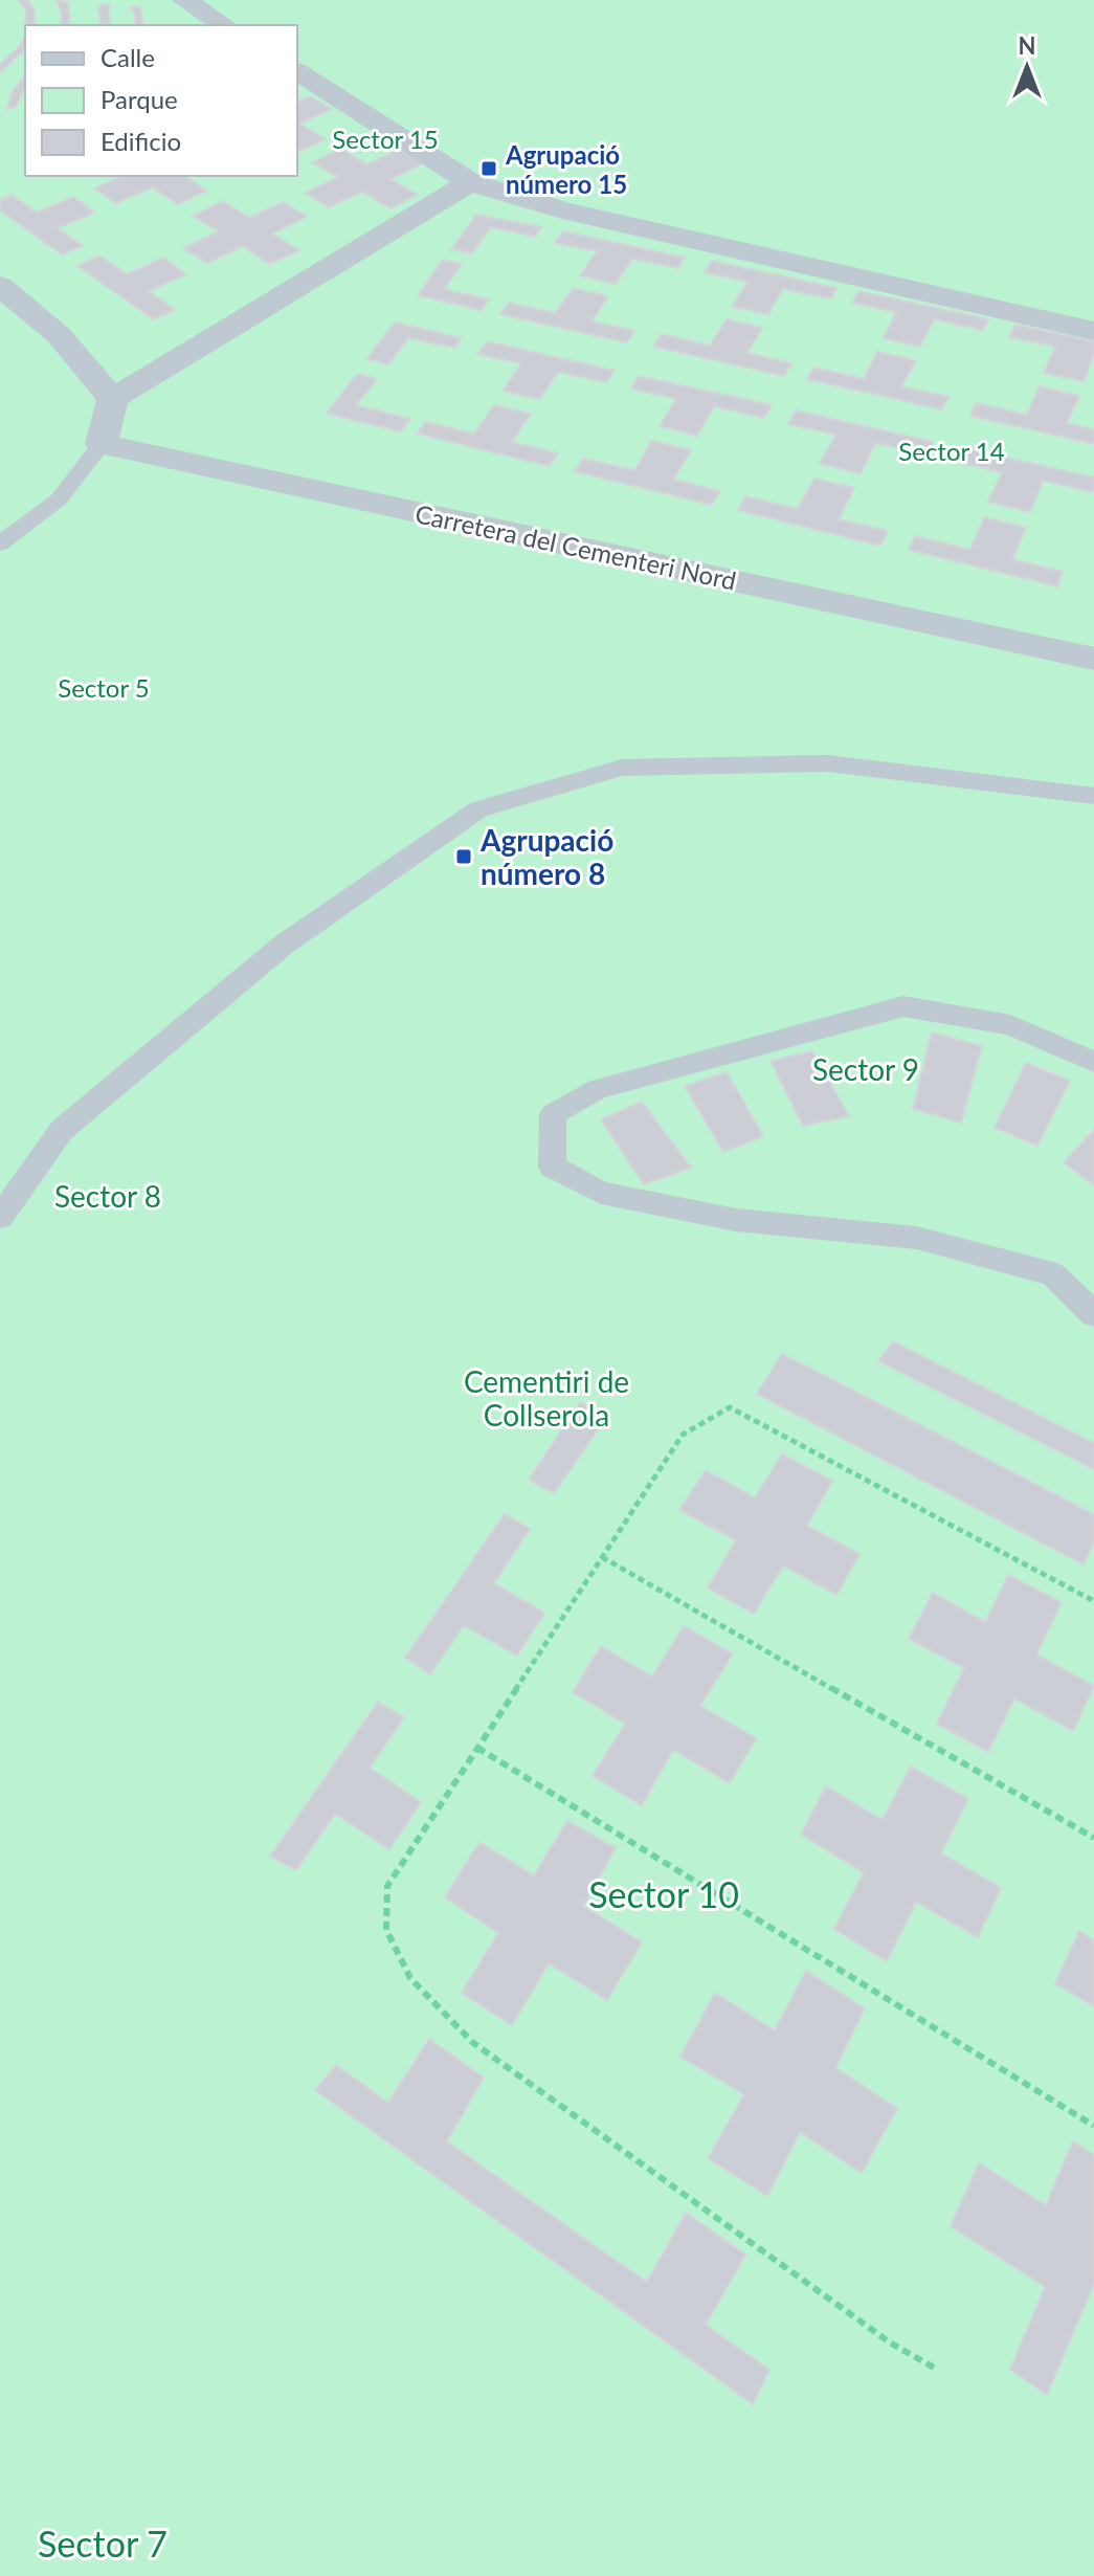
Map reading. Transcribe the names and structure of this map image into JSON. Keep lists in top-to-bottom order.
{
  "streets": {
    "street": ["Carretera del Cementeri Nord"]
  },
  "parks": [
    "Sector 15",
    "Sector 14",
    "Sector 5",
    "Sector 9",
    "Sector 8",
    "Cementiri de Collserola",
    "Sector 10",
    "Sector 7"
  ],
  "places": {
    "transit": ["Agrupació número 15", "Agrupació número 8"]
  },
  "legend": ["Calle", "Parque", "Edificio"],
  "north": "top"
}
